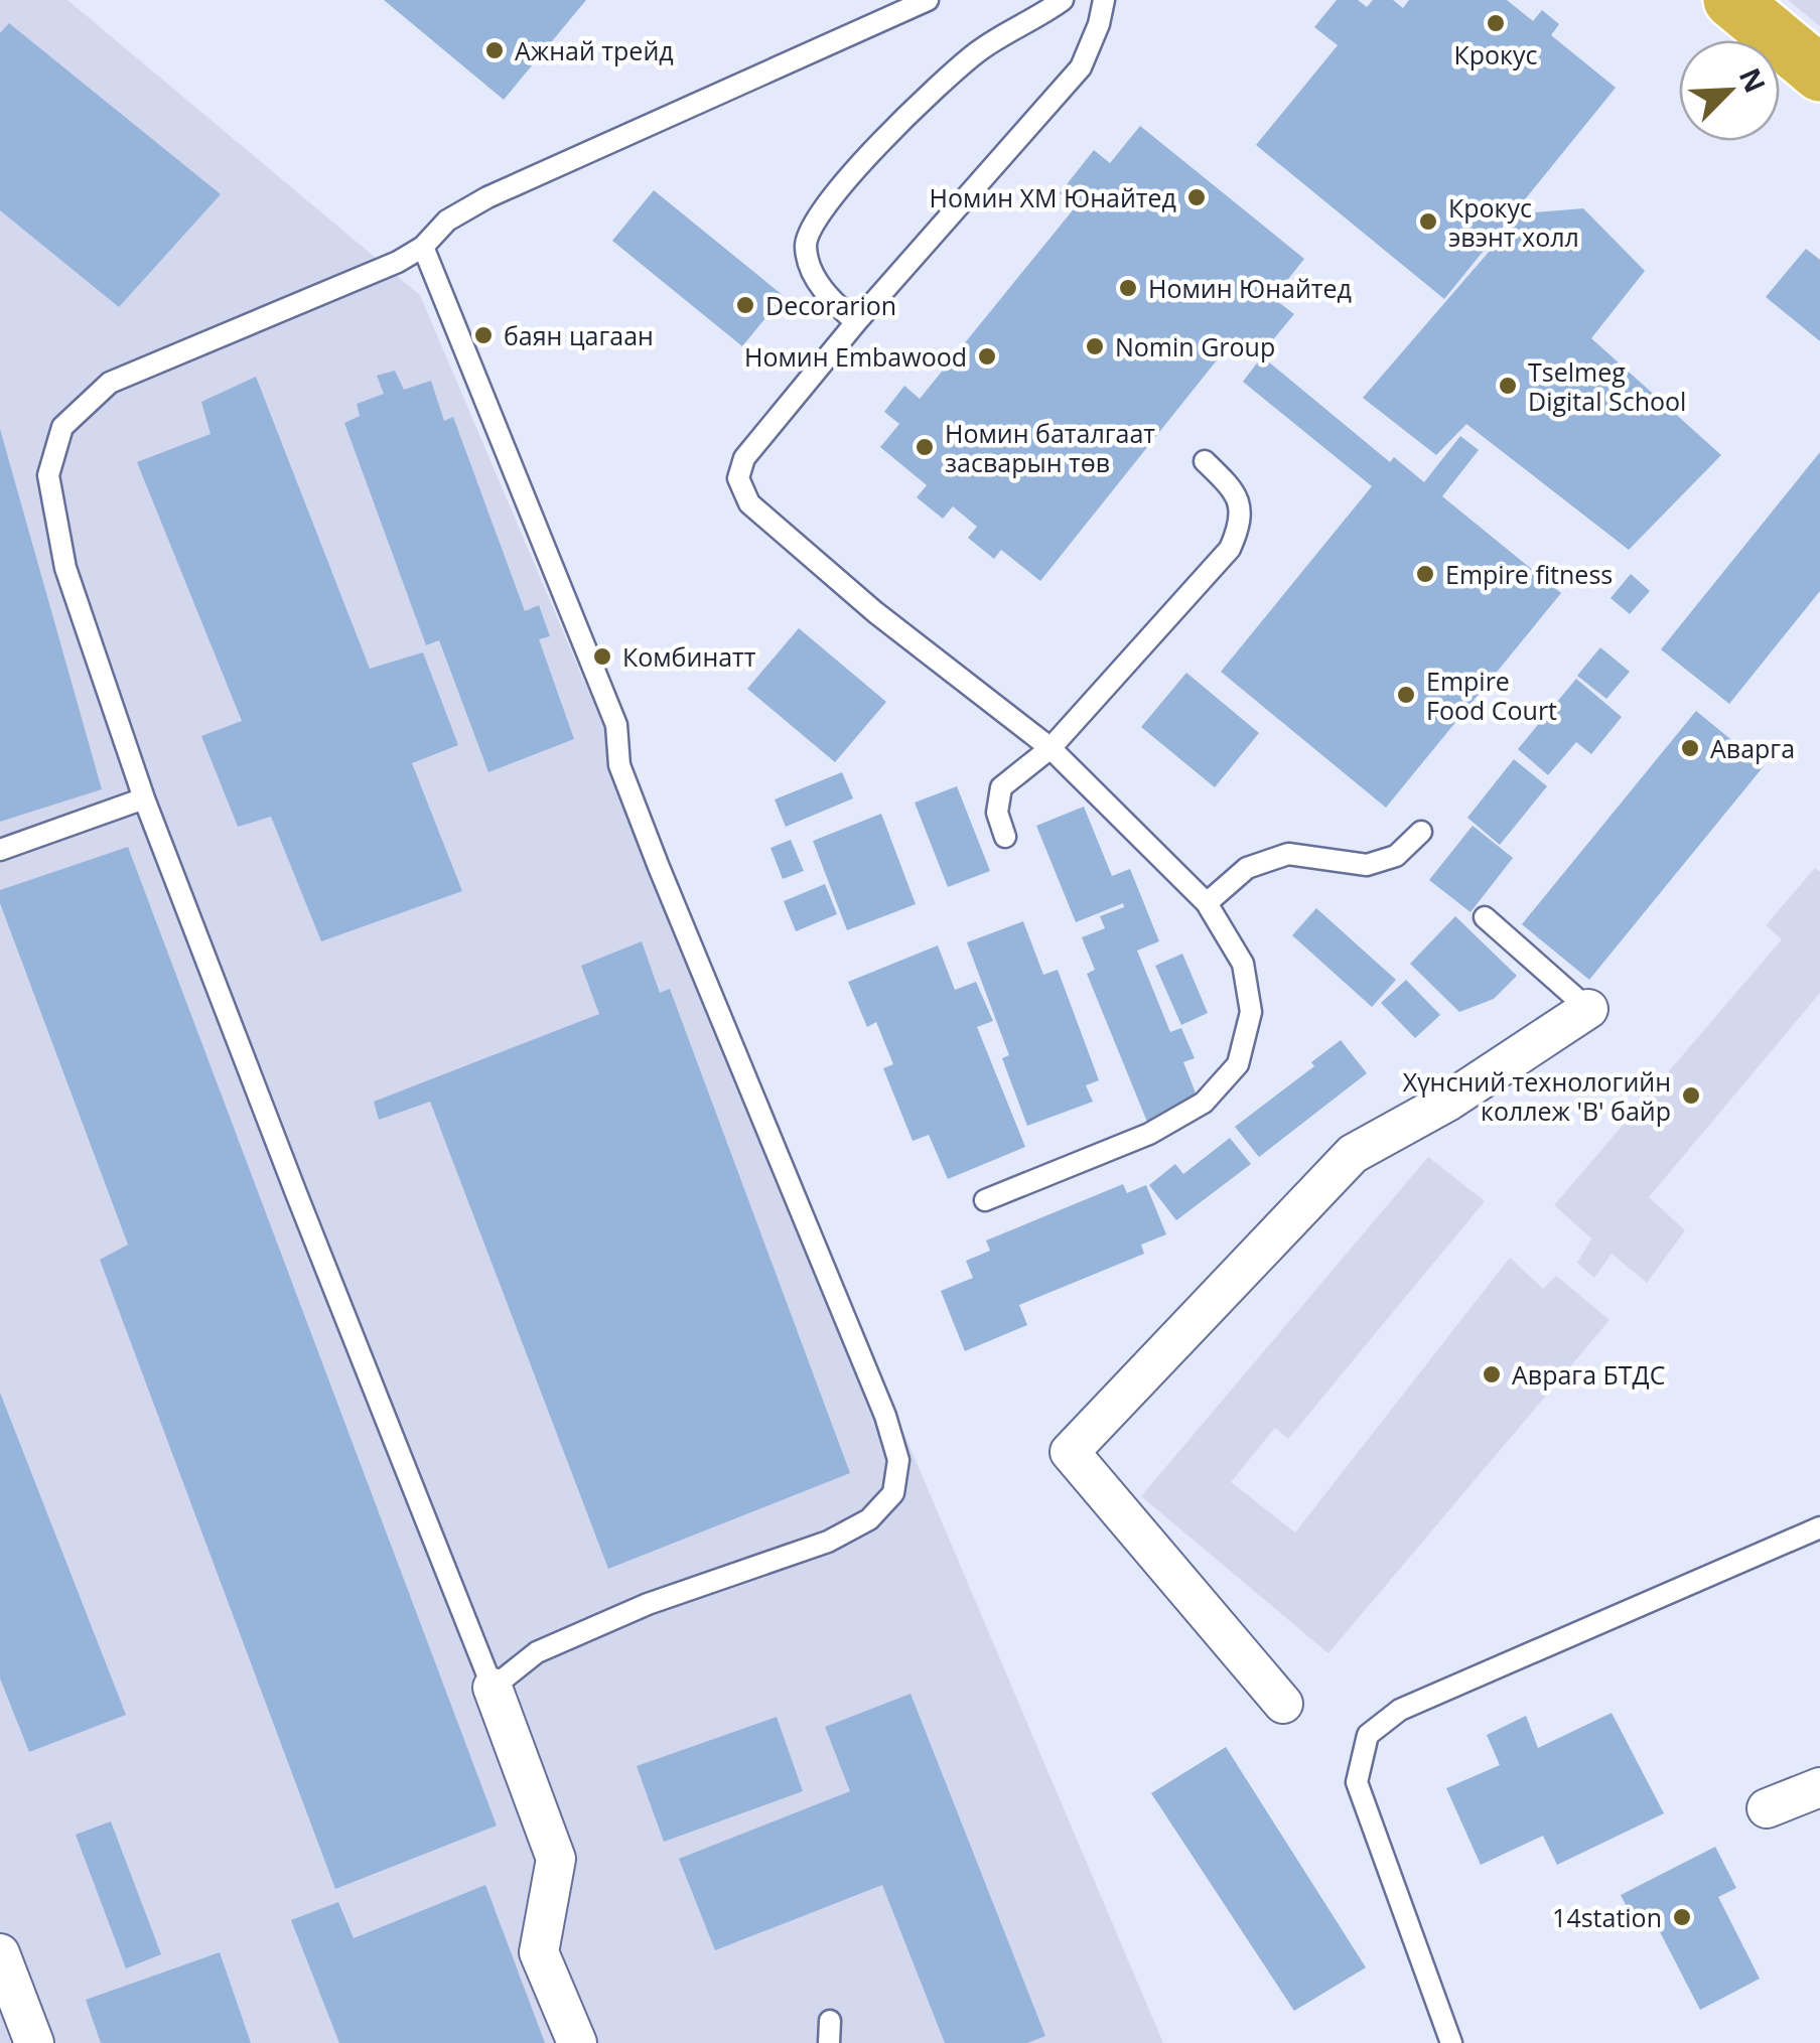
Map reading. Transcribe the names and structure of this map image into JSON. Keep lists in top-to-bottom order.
{
  "places": [
    "Крокус",
    "Ажнай трейд",
    "Номин ХМ Юнайтед",
    "Крокус эвэнт холл",
    "Номин Юнайтед",
    "Decorarion",
    "баян цагаан",
    "Nomin Group",
    "Номин Embawood",
    "Tselmeg Digital School",
    "Номин баталгаат засварын төв",
    "Empire fitness",
    "Комбинатт",
    "Empire Food Court",
    "Аварга",
    "Хүнсний технологийн коллеж 'B' байр",
    "Аврага БТДС",
    "14station"
  ],
  "north": "top right"
}
